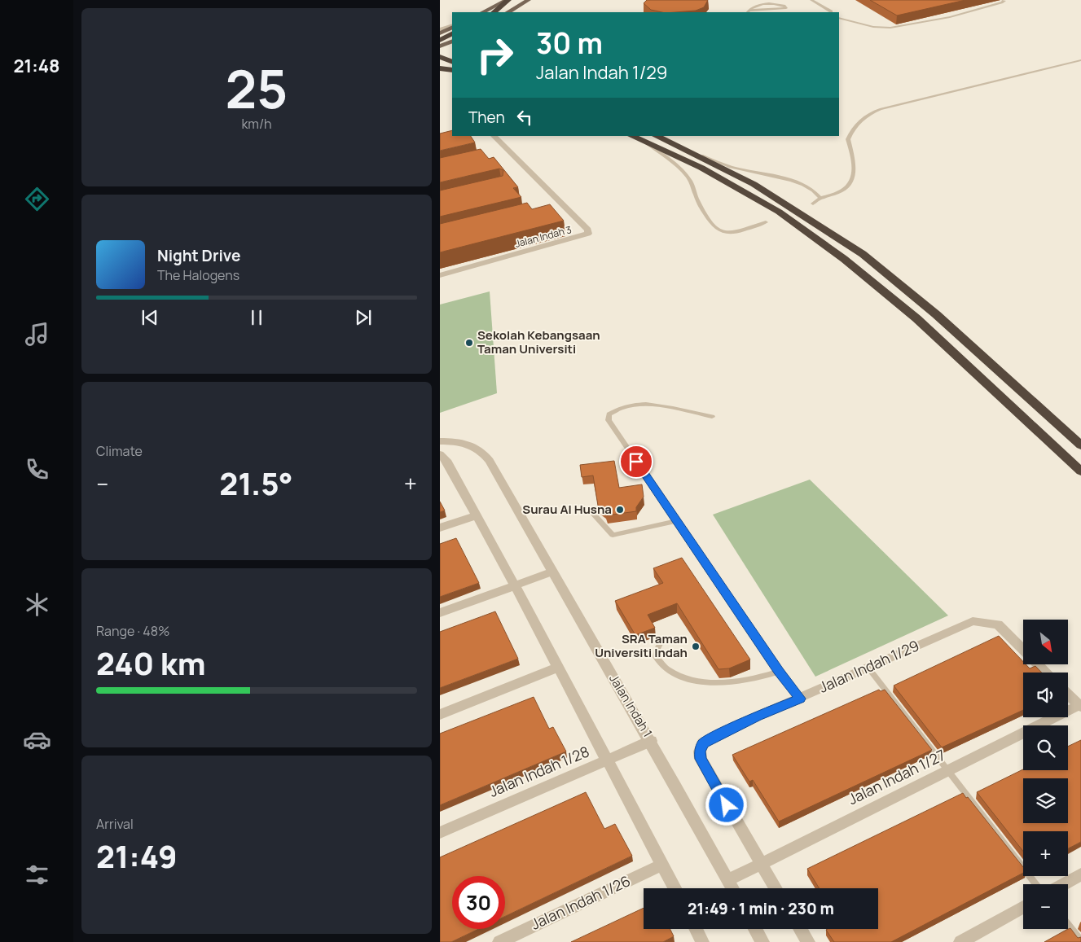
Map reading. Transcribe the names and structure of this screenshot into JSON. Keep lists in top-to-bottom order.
{
  "streets": {
    "street": [
      "Jalan Indah 3",
      "Jalan Indah 1/29",
      "Jalan Indah 1",
      "Jalan Indah 1/28",
      "Jalan Indah 1/27",
      "Jalan Indah 1/26"
    ]
  },
  "crossings": [
    ["Jalan Indah 1/29", "Jalan Indah 1/27"],
    ["Jalan Indah 1", "Jalan Indah 1/28"],
    ["Jalan Indah 1", "Jalan Indah 1/27"]
  ],
  "places": ["Sekolah Kebangsaan Taman Universiti", "Surau Al Husna", "SRA Taman Universiti Indah"],
  "north": "bottom right",
  "page": {
    "tabs": "21:48",
    "tile": [
      ["25", "km/h"],
      "Climate",
      ["Range · 48%", "240 km"],
      ["Arrival", "21:49"]
    ],
    "turn": ["30 m", "Jalan Indah 1/29"],
    "then": "Then",
    "song": ["Night Drive", "The Halogens"],
    "heat": ["−", "21.5°", "+"],
    "map_buttons": ["+", "−"],
    "limit": "30",
    "trip": "21:49 · 1 min · 230 m"
  }
}
